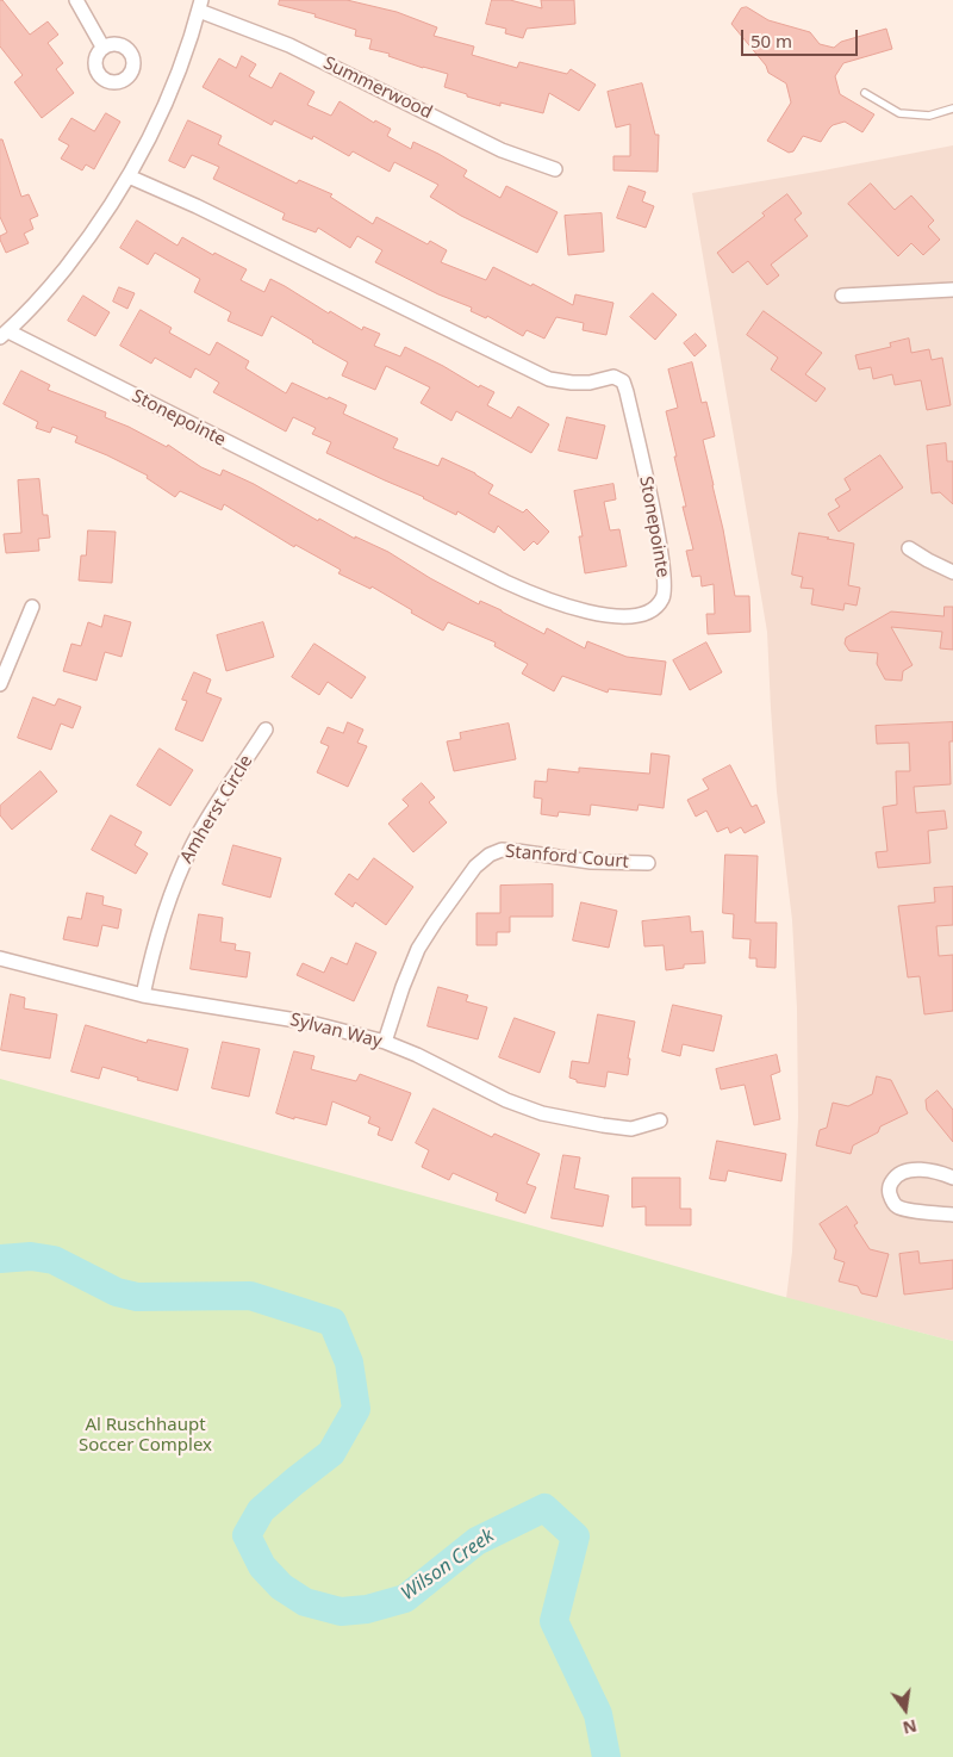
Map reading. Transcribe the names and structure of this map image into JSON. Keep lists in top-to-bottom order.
{
  "streets": {
    "street": [
      "Summerwood",
      "Stonepointe",
      "Amherst Circle",
      "Stanford Court",
      "Sylvan Way"
    ]
  },
  "crossings": [
    ["Amherst Circle", "Sylvan Way"],
    ["Stanford Court", "Sylvan Way"]
  ],
  "water": ["Wilson Creek"],
  "parks": ["Al Ruschhaupt Soccer Complex"],
  "scale_bar": "50 m",
  "north": "bottom"
}
